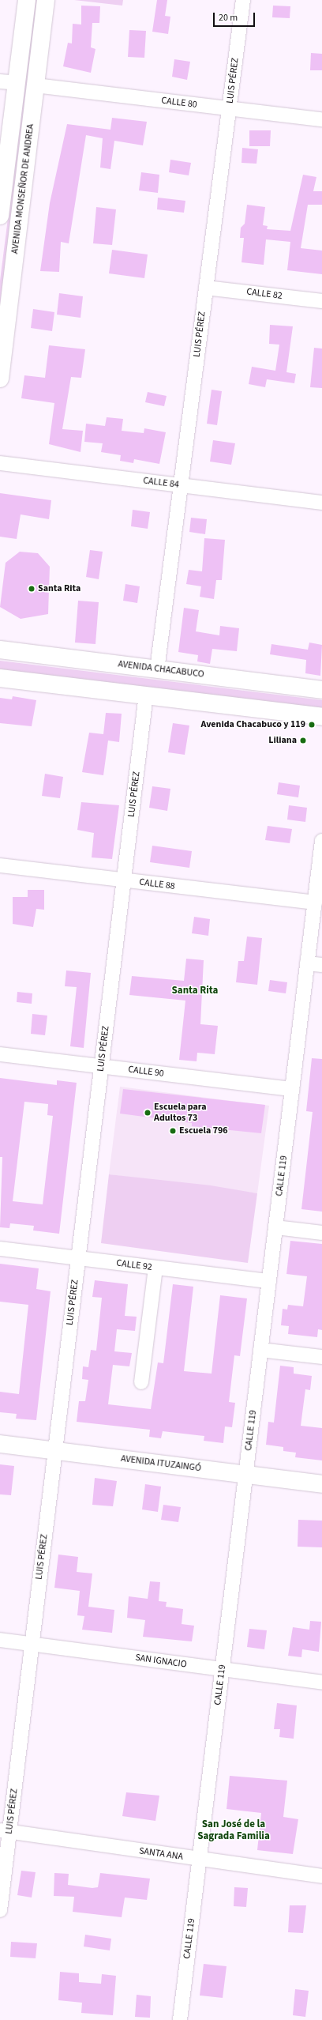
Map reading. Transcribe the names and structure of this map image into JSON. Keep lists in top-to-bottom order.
{
  "streets": {
    "main road": ["AVENIDA MONSEÑOR DE ANDREA", "AVENIDA CHACABUCO", "AVENIDA ITUZAINGÓ"],
    "street": [
      "LUIS PÉREZ",
      "CALLE 80",
      "CALLE 82",
      "CALLE 84",
      "CALLE 88",
      "CALLE 90",
      "CALLE 119",
      "CALLE 92",
      "SAN IGNACIO",
      "SANTA ANA"
    ]
  },
  "crossings": [
    ["LUIS PÉREZ", "CALLE 80"],
    ["LUIS PÉREZ", "CALLE 82"],
    ["LUIS PÉREZ", "CALLE 84"],
    ["LUIS PÉREZ", "AVENIDA CHACABUCO"],
    ["LUIS PÉREZ", "CALLE 88"],
    ["LUIS PÉREZ", "CALLE 90"],
    ["LUIS PÉREZ", "CALLE 92"],
    ["LUIS PÉREZ", "AVENIDA ITUZAINGÓ"],
    ["LUIS PÉREZ", "SAN IGNACIO"],
    ["LUIS PÉREZ", "SANTA ANA"],
    ["CALLE 80", "AVENIDA MONSEÑOR DE ANDREA"],
    ["CALLE 88", "CALLE 119"],
    ["CALLE 90", "CALLE 119"],
    ["CALLE 119", "CALLE 92"],
    ["CALLE 119", "AVENIDA ITUZAINGÓ"],
    ["CALLE 119", "SAN IGNACIO"],
    ["CALLE 119", "SANTA ANA"]
  ],
  "districts": ["Santa Rita", "San José de la Sagrada Familia"],
  "places": [
    "Santa Rita",
    "Avenida Chacabuco y 119",
    "Liliana",
    "Escuela para Adultos 73",
    "Escuela 796"
  ],
  "scale_bar": "20 m"
}
